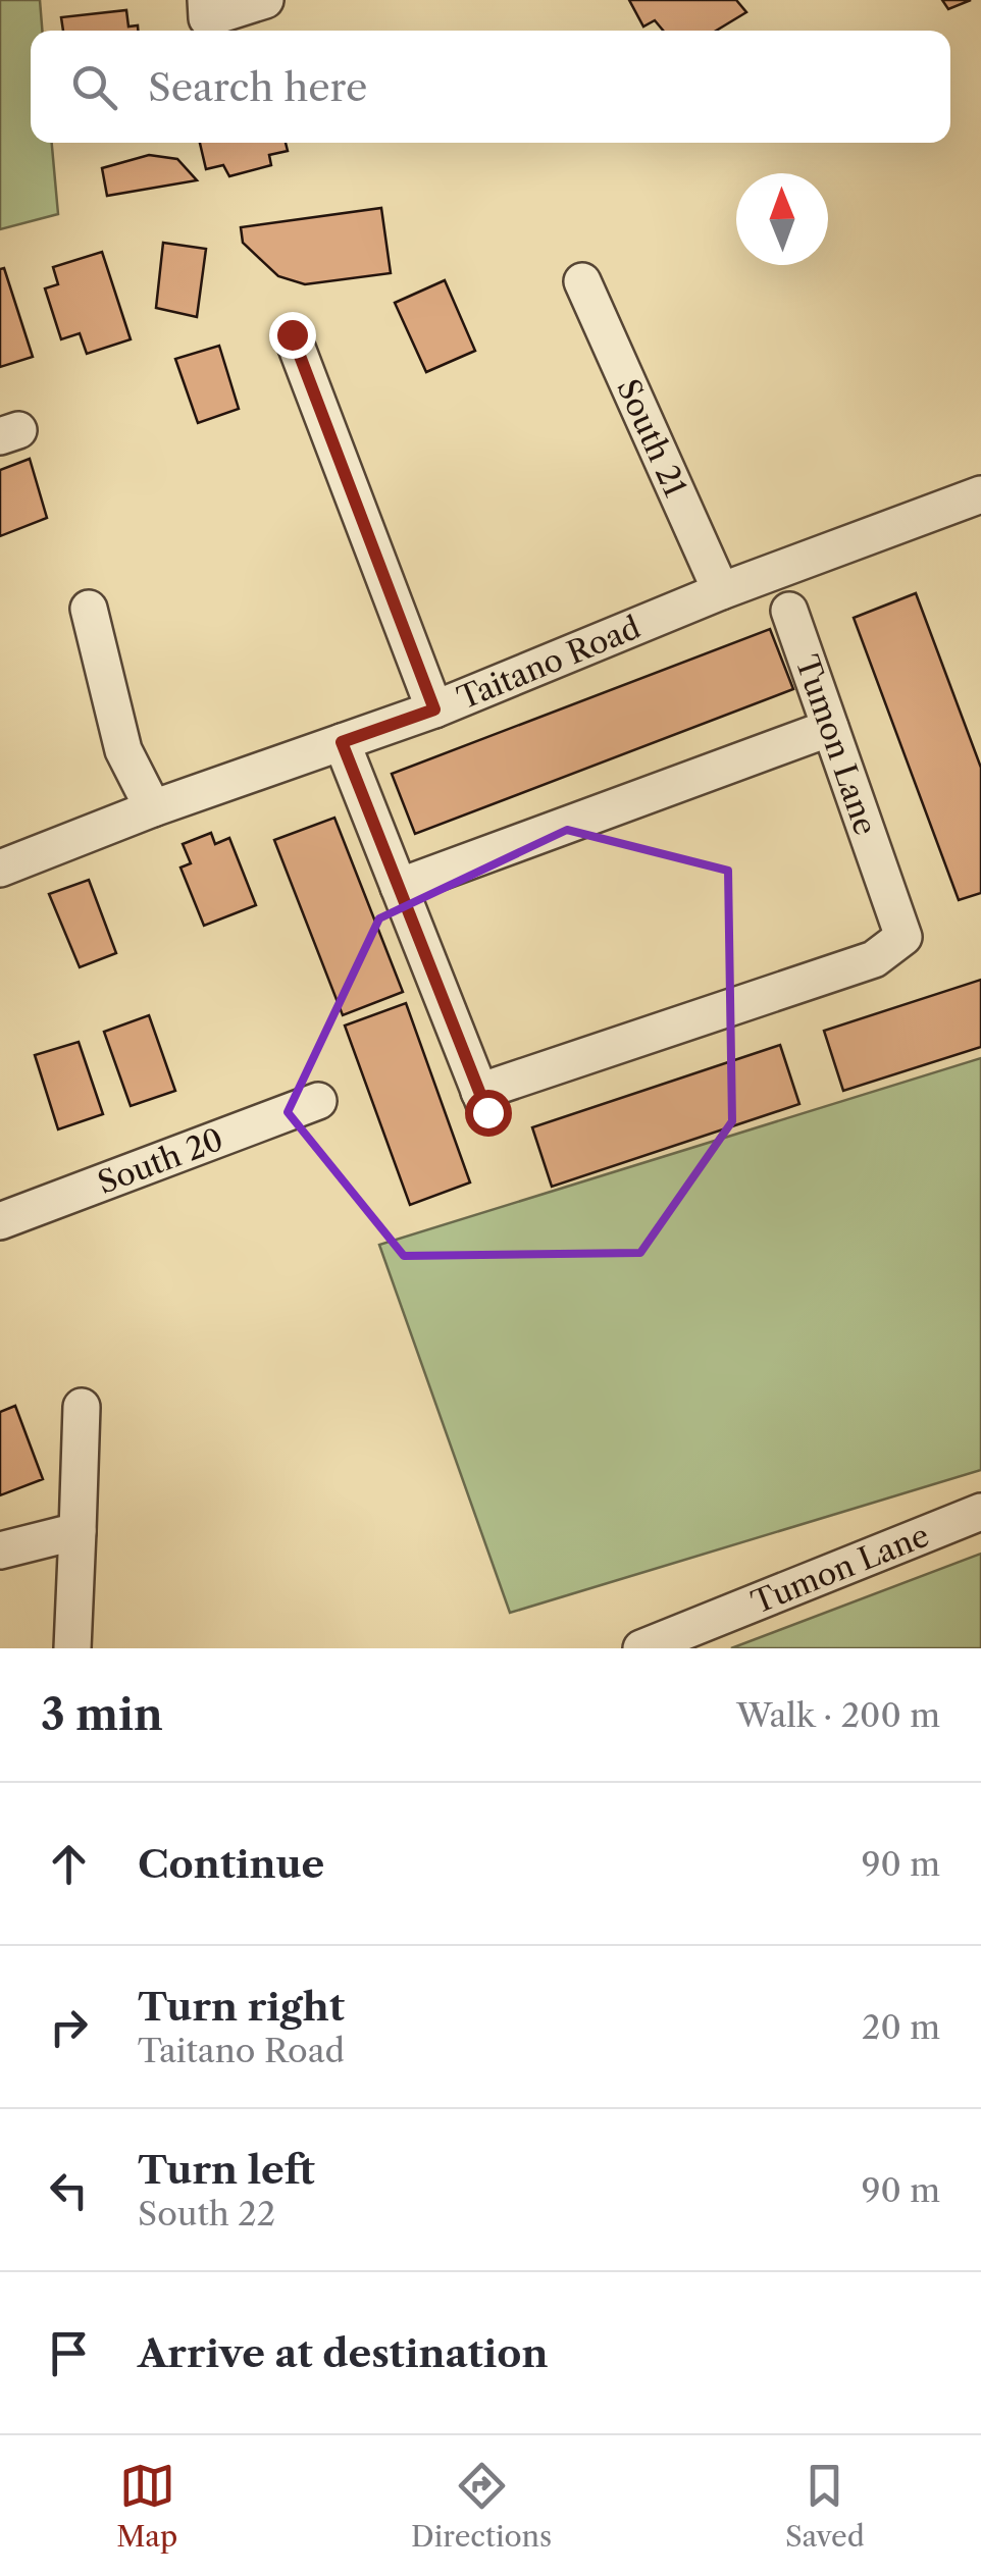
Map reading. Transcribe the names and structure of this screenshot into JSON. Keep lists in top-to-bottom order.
{
  "streets": {
    "street": [
      "South 21",
      "Taitano Road",
      "Tumon Lane",
      "South 20"
    ]
  },
  "crossings": [
    ["South 21", "Taitano Road"]
  ],
  "north": "top",
  "page": {
    "search": "Search here",
    "heading": ["3 min", "Walk · 200 m"],
    "list": [
      ["Continue", "90 m"],
      ["Turn right", "Taitano Road", "20 m"],
      ["Turn left", "South 22", "90 m"],
      "Arrive at destination"
    ],
    "nav": ["Map", "Directions", "Saved"]
  }
}
